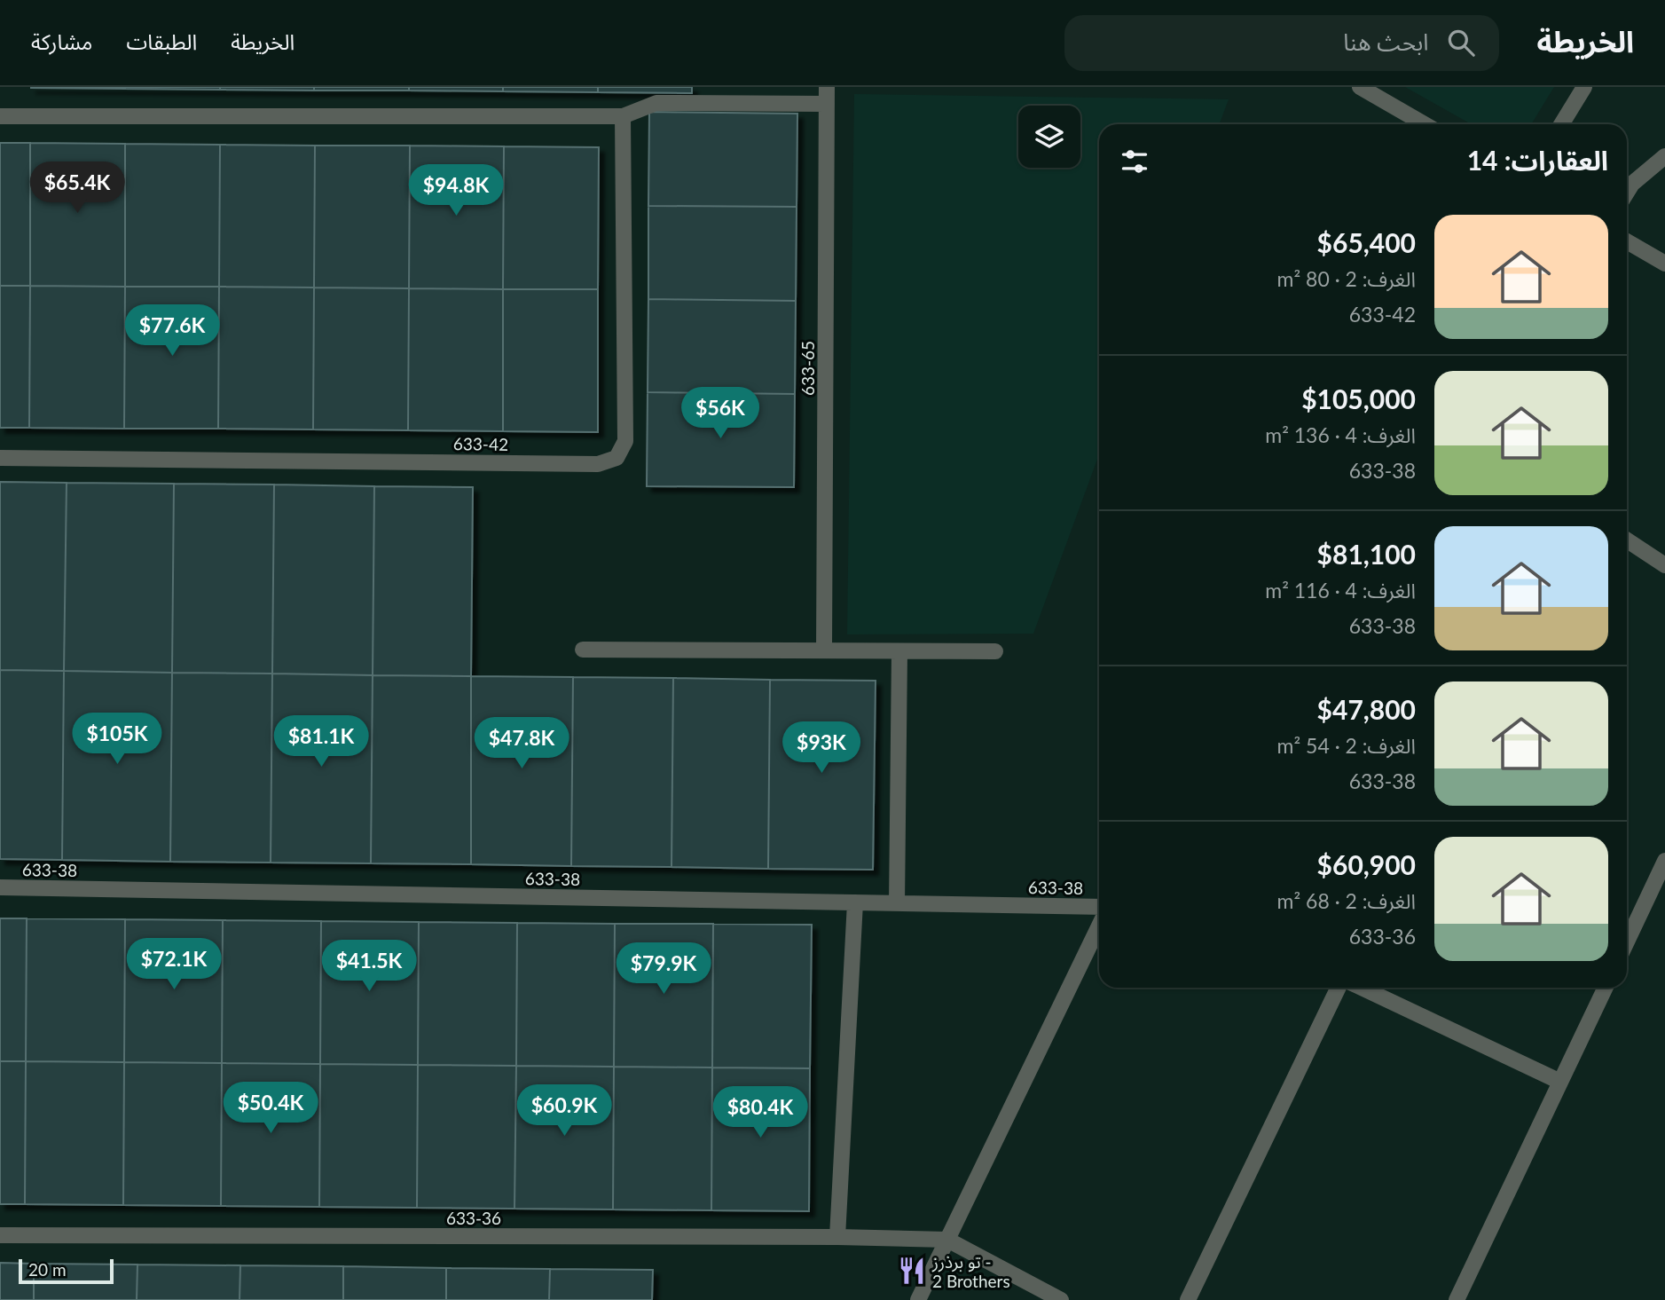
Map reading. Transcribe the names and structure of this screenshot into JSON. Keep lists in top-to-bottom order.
{
  "streets": {
    "street": [
      "633-65",
      "633-42",
      "633-38",
      "633-36"
    ]
  },
  "places": {
    "restaurant": ["تو برذرز - 2 Brothers"]
  },
  "scale_bar": "20 m",
  "page": {
    "header": "الخريطة",
    "search": "ابحث هنا",
    "nav": ["الخريطة", "الطبقات", "مشاركة"],
    "heading": "العقارات: 14",
    "price": [
      "$65.4K",
      "$94.8K",
      "$77.6K",
      "$56K",
      "$105K",
      "$81.1K",
      "$47.8K",
      "$93K",
      "$72.1K",
      "$41.5K",
      "$79.9K",
      "$50.4K",
      "$60.9K",
      "$80.4K"
    ],
    "list": [
      {
        "name": "$65,400",
        "note": "الغرف: 2 · 80 m² · 633-42"
      },
      {
        "name": "$105,000",
        "note": "الغرف: 4 · 136 m² · 633-38"
      },
      {
        "name": "$81,100",
        "note": "الغرف: 4 · 116 m² · 633-38"
      },
      {
        "name": "$47,800",
        "note": "الغرف: 2 · 54 m² · 633-38"
      },
      {
        "name": "$60,900",
        "note": "الغرف: 2 · 68 m² · 633-36"
      }
    ],
    "scale": "20 m"
  }
}
